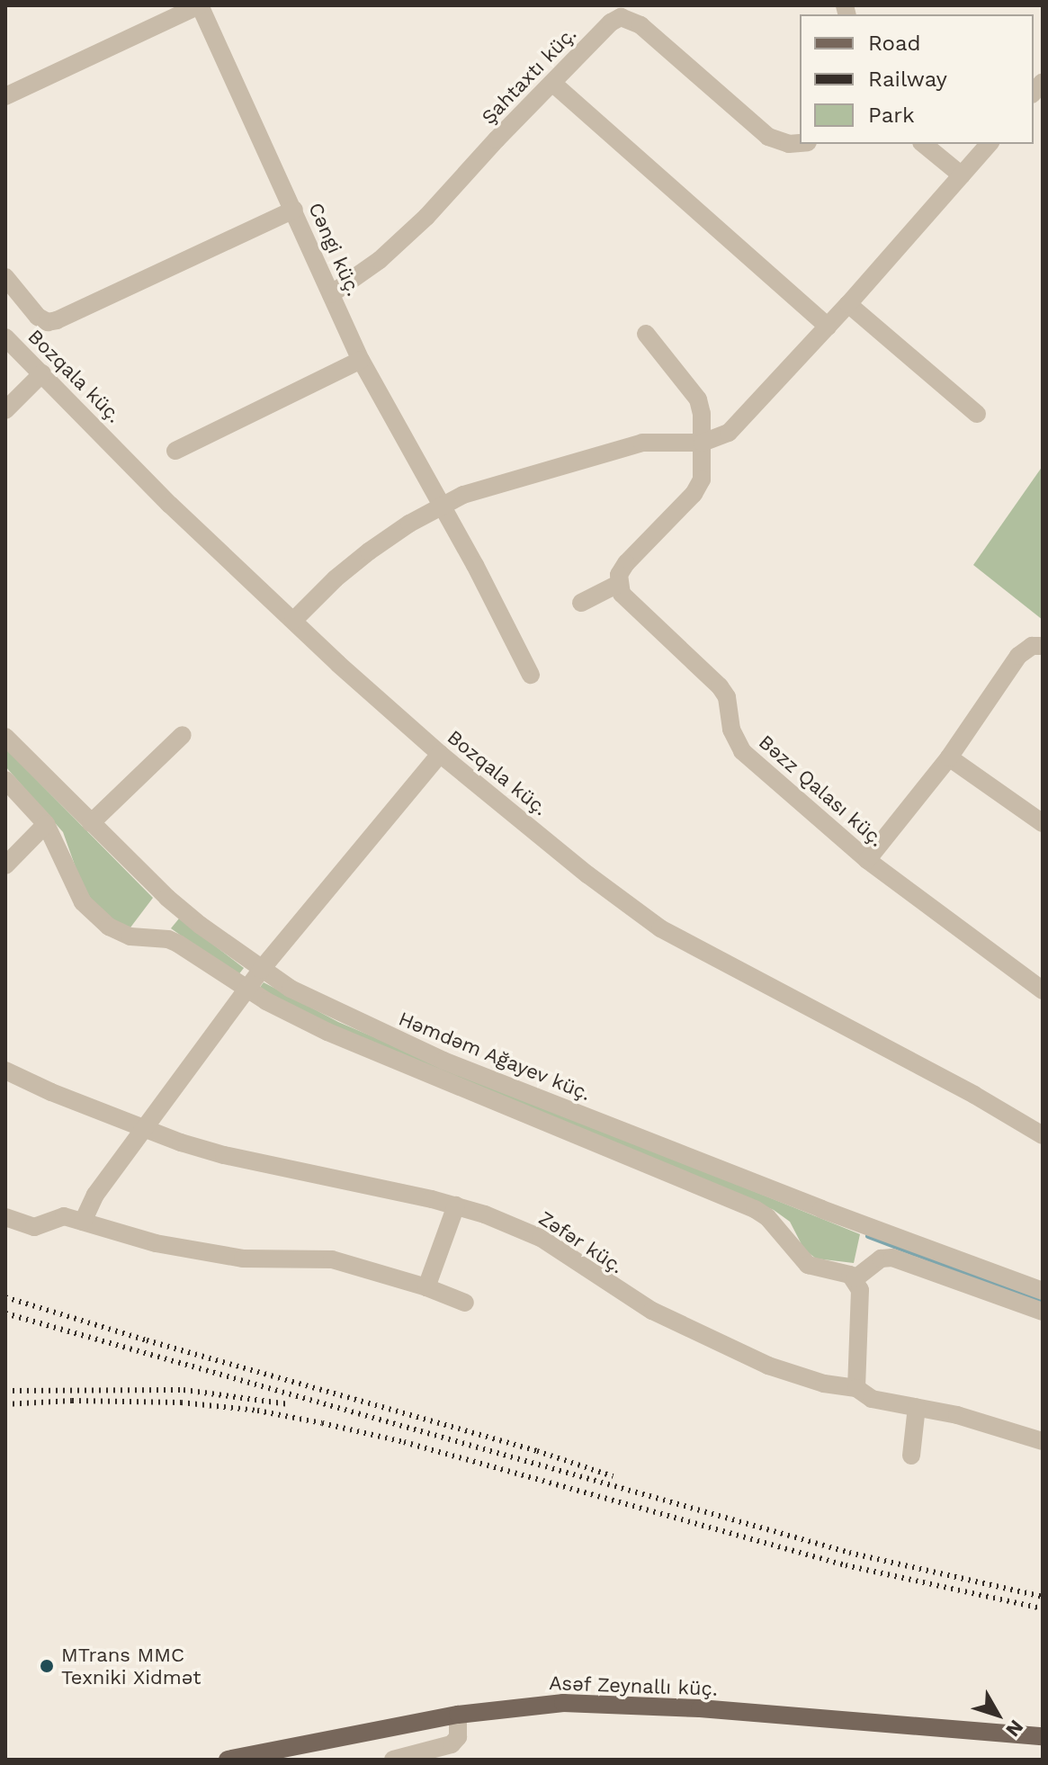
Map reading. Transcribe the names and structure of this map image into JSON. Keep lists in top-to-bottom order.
{
  "streets": {
    "main road": ["Asəf Zeynallı küç."],
    "street": [
      "Şahtaxtı küç.",
      "Cəngi küç.",
      "Bozqala küç.",
      "Bəzz Qalası küç.",
      "Həmdəm Ağayev küç.",
      "Zəfər küç."
    ]
  },
  "crossings": [
    ["Şahtaxtı küç.", "Cəngi küç."]
  ],
  "places": ["MTrans MMC Texniki Xidmət"],
  "legend": ["Road", "Railway", "Park"],
  "north": "bottom right"
}
